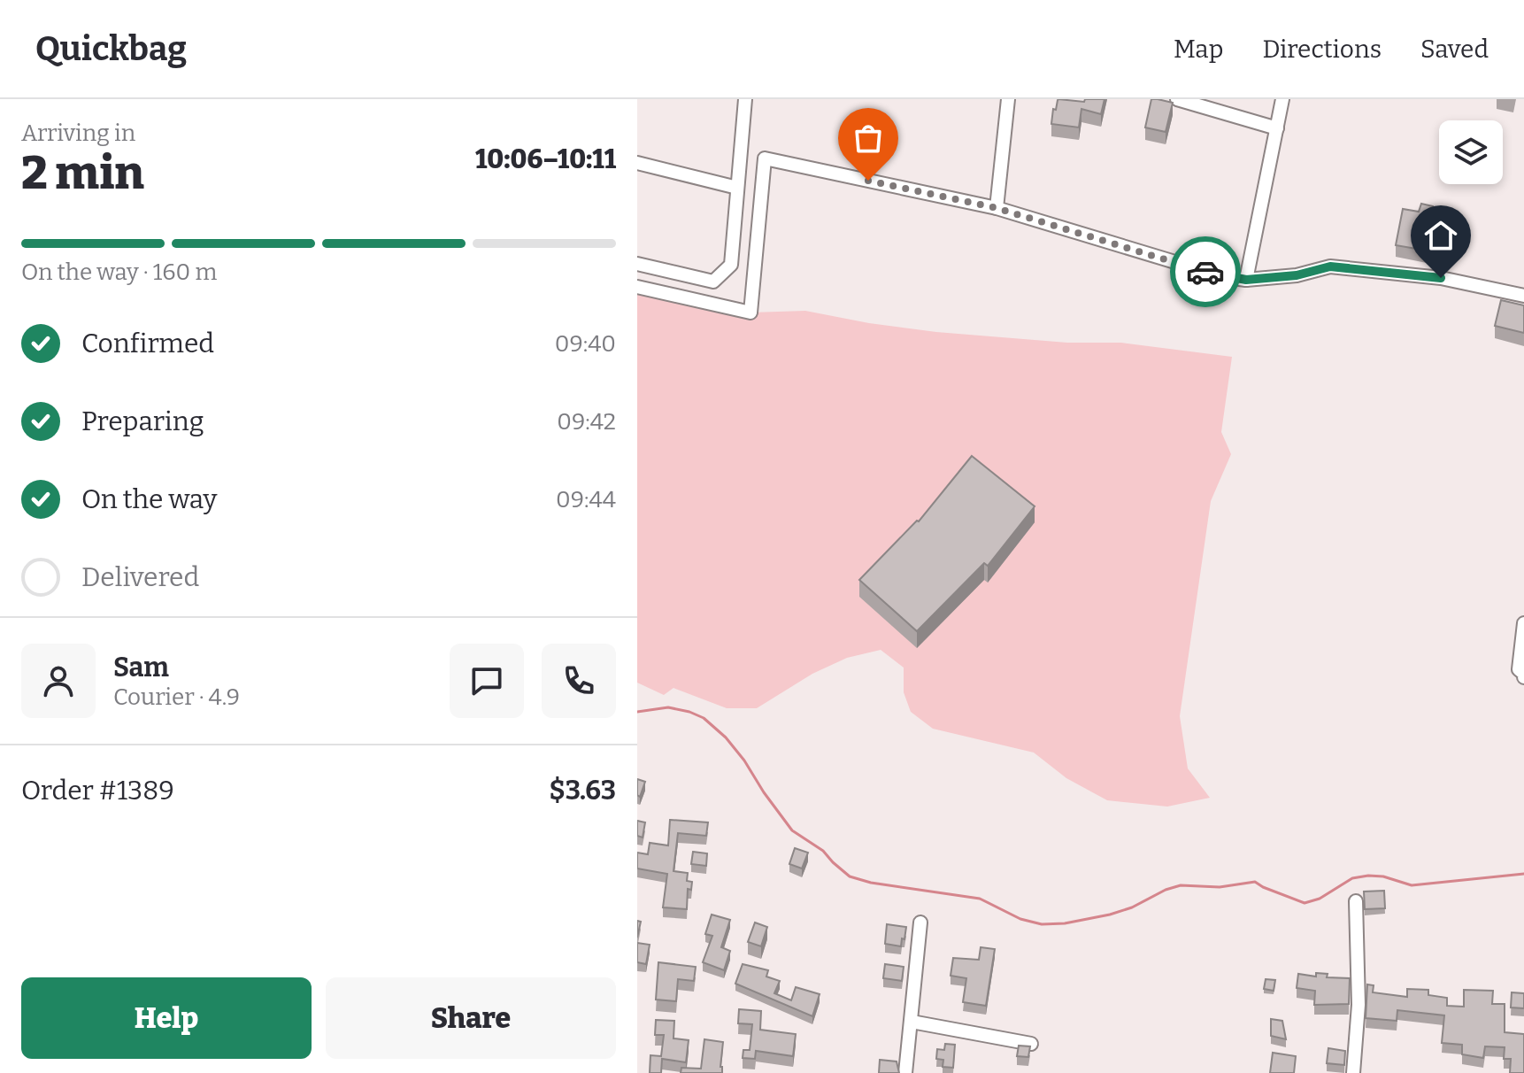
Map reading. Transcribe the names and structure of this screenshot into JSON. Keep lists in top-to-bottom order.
{
  "page": {
    "header": "Quickbag",
    "nav": ["Map", "Directions", "Saved"],
    "heading": ["2 min", "Arriving in", "10:06–10:11"],
    "panel": [
      "Sam",
      "Courier · 4.9",
      "Order #1389",
      "$3.63"
    ],
    "bar": "On the way · 160 m",
    "list": [
      ["Confirmed", "09:40"],
      ["Preparing", "09:42"],
      ["On the way", "09:44"],
      "Delivered"
    ],
    "buttons": ["Help", "Share"]
  }
}
